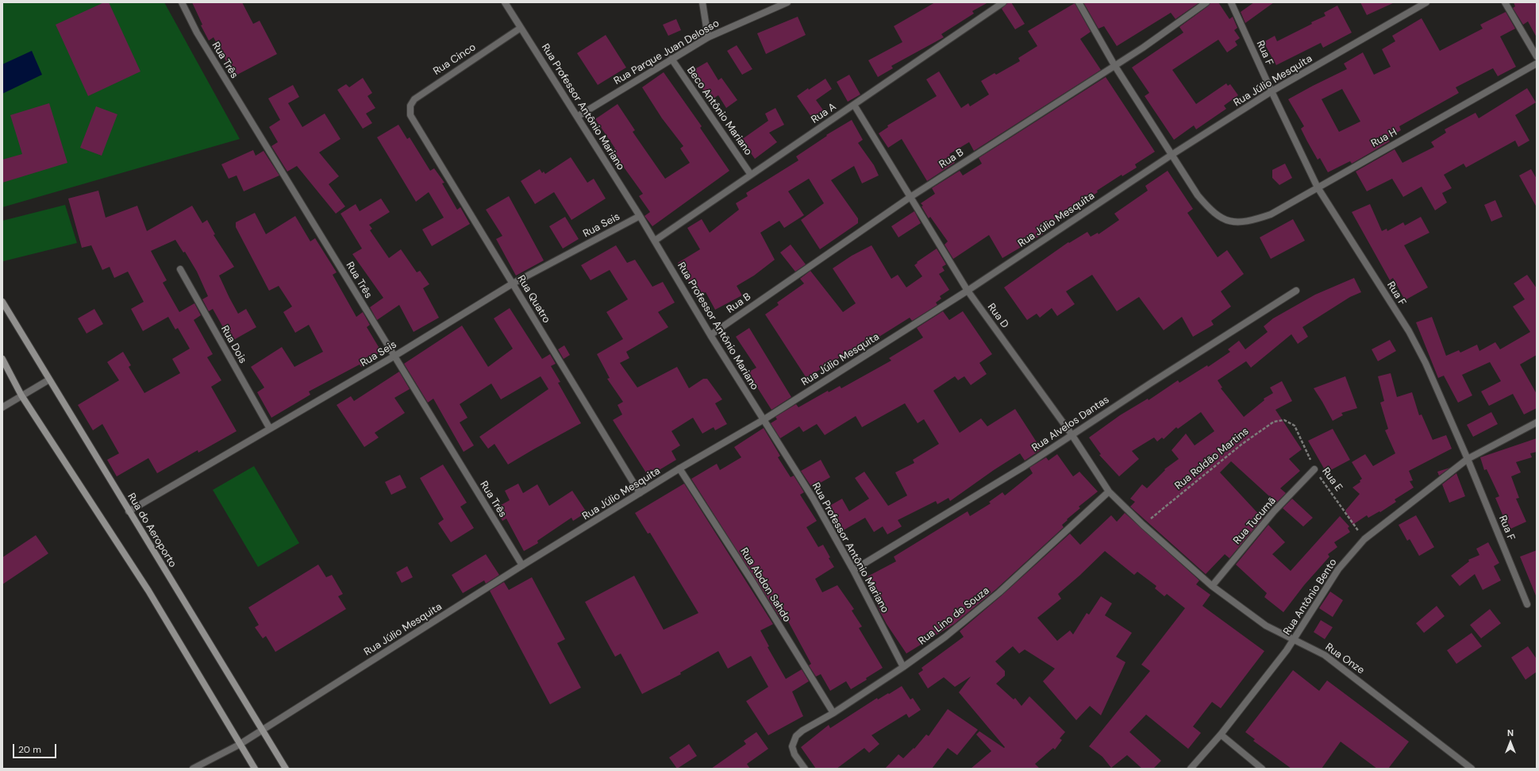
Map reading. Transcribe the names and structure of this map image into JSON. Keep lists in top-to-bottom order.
{
  "streets": {
    "main road": ["Rua do Aeroporto"],
    "street": [
      "Rua Parque Juan Delosso",
      "Rua F",
      "Rua Cinco",
      "Rua Três",
      "Rua Júlio Mesquita",
      "Rua Professor Antônio Mariano",
      "Beco Antônio Mariano",
      "Rua A",
      "Rua H",
      "Rua B",
      "Rua Seis",
      "Rua Quatro",
      "Rua D",
      "Rua Dois",
      "Rua Alvelos Dantas",
      "Rua Tucumã",
      "Rua Abdon Sahdo",
      "Rua Antônio Bento",
      "Rua Lino de Souza",
      "Rua Onze"
    ],
    "path": ["Rua Roldão Martins", "Rua E"]
  },
  "crossings": [
    ["Rua Parque Juan Delosso", "Rua Professor Antônio Mariano"],
    ["Rua Parque Juan Delosso", "Beco Antônio Mariano"],
    ["Rua F", "Rua Júlio Mesquita"],
    ["Rua F", "Rua H"],
    ["Rua F", "Rua Antônio Bento"],
    ["Rua Cinco", "Rua Professor Antônio Mariano"],
    ["Rua Cinco", "Rua Quatro"],
    ["Rua Três", "Rua Júlio Mesquita"],
    ["Rua Três", "Rua Seis"],
    ["Rua Júlio Mesquita", "Rua Professor Antônio Mariano"],
    ["Rua Júlio Mesquita", "Rua H"],
    ["Rua Júlio Mesquita", "Rua Quatro"],
    ["Rua Júlio Mesquita", "Rua D"],
    ["Rua Júlio Mesquita", "Rua do Aeroporto"],
    ["Rua Júlio Mesquita", "Rua Abdon Sahdo"],
    ["Rua Professor Antônio Mariano", "Rua A"],
    ["Rua Professor Antônio Mariano", "Rua B"],
    ["Rua Professor Antônio Mariano", "Rua Seis"],
    ["Rua Professor Antônio Mariano", "Rua Alvelos Dantas"],
    ["Rua Professor Antônio Mariano", "Rua Lino de Souza"],
    ["Beco Antônio Mariano", "Rua A"],
    ["Rua A", "Rua D"],
    ["Rua B", "Rua D"],
    ["Rua Seis", "Rua Quatro"],
    ["Rua Seis", "Rua Dois"],
    ["Rua Seis", "Rua do Aeroporto"],
    ["Rua D", "Rua Alvelos Dantas"],
    ["Rua D", "Rua Roldão Martins"],
    ["Rua D", "Rua Lino de Souza"],
    ["Rua D", "Rua Onze"],
    ["Rua Roldão Martins", "Rua E"],
    ["Rua Roldão Martins", "Rua Onze"],
    ["Rua E", "Rua Tucumã"],
    ["Rua E", "Rua Antônio Bento"],
    ["Rua Tucumã", "Rua Onze"],
    ["Rua Abdon Sahdo", "Rua Lino de Souza"],
    ["Rua Antônio Bento", "Rua Onze"]
  ],
  "scale_bar": "20 m",
  "north": "top"
}
